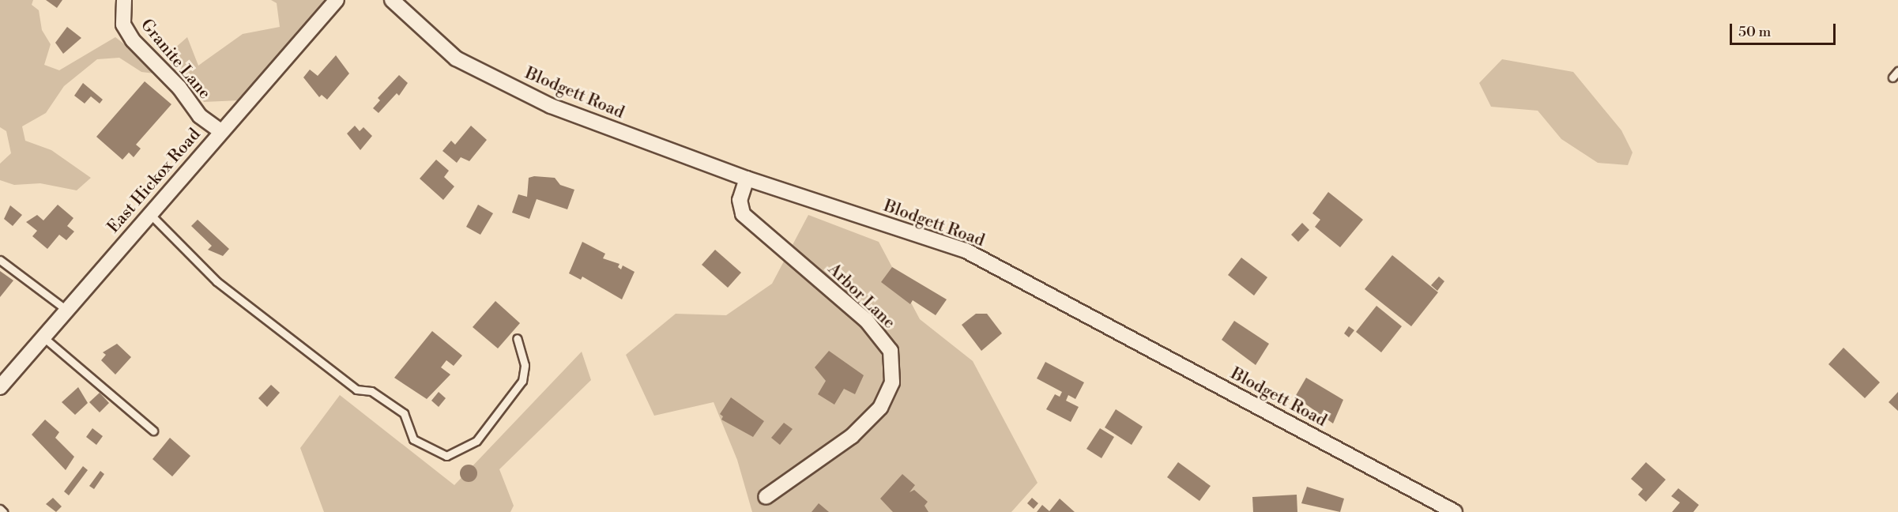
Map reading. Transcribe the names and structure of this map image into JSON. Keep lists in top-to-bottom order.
{
  "streets": {
    "street": [
      "Granite Lane",
      "Blodgett Road",
      "East Hickox Road",
      "Arbor Lane"
    ]
  },
  "crossings": [
    ["Granite Lane", "East Hickox Road"],
    ["Blodgett Road", "Arbor Lane"]
  ],
  "scale_bar": "50 m"
}
